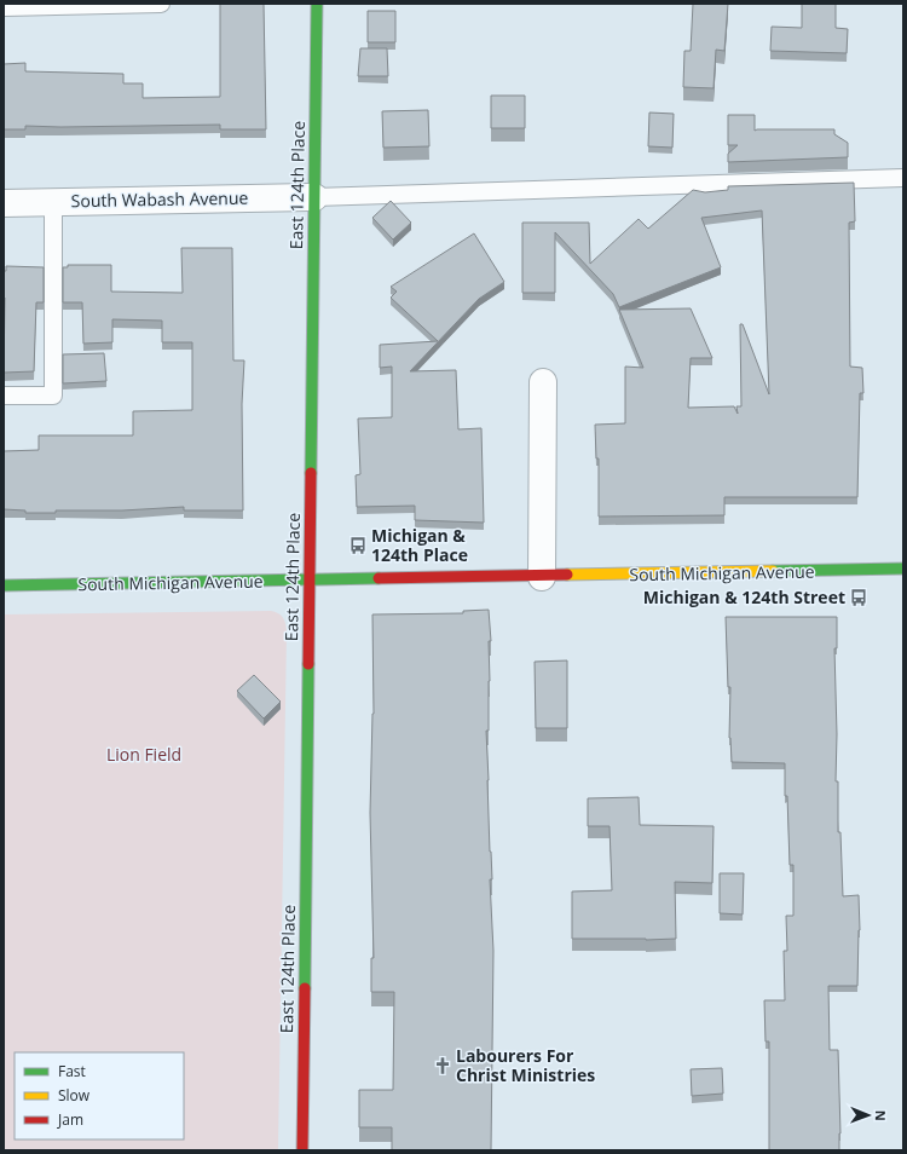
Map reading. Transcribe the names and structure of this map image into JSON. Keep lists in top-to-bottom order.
{
  "streets": {
    "street": ["East 124th Place", "South Wabash Avenue", "South Michigan Avenue"]
  },
  "crossings": [
    ["East 124th Place", "South Wabash Avenue"],
    ["East 124th Place", "South Michigan Avenue"]
  ],
  "parks": ["Lion Field"],
  "places": {
    "bus stop": ["Michigan & 124th Place", "Michigan & 124th Street"],
    "church": ["Labourers For Christ Ministries"]
  },
  "legend": ["Fast", "Slow", "Jam"],
  "north": "right"
}
